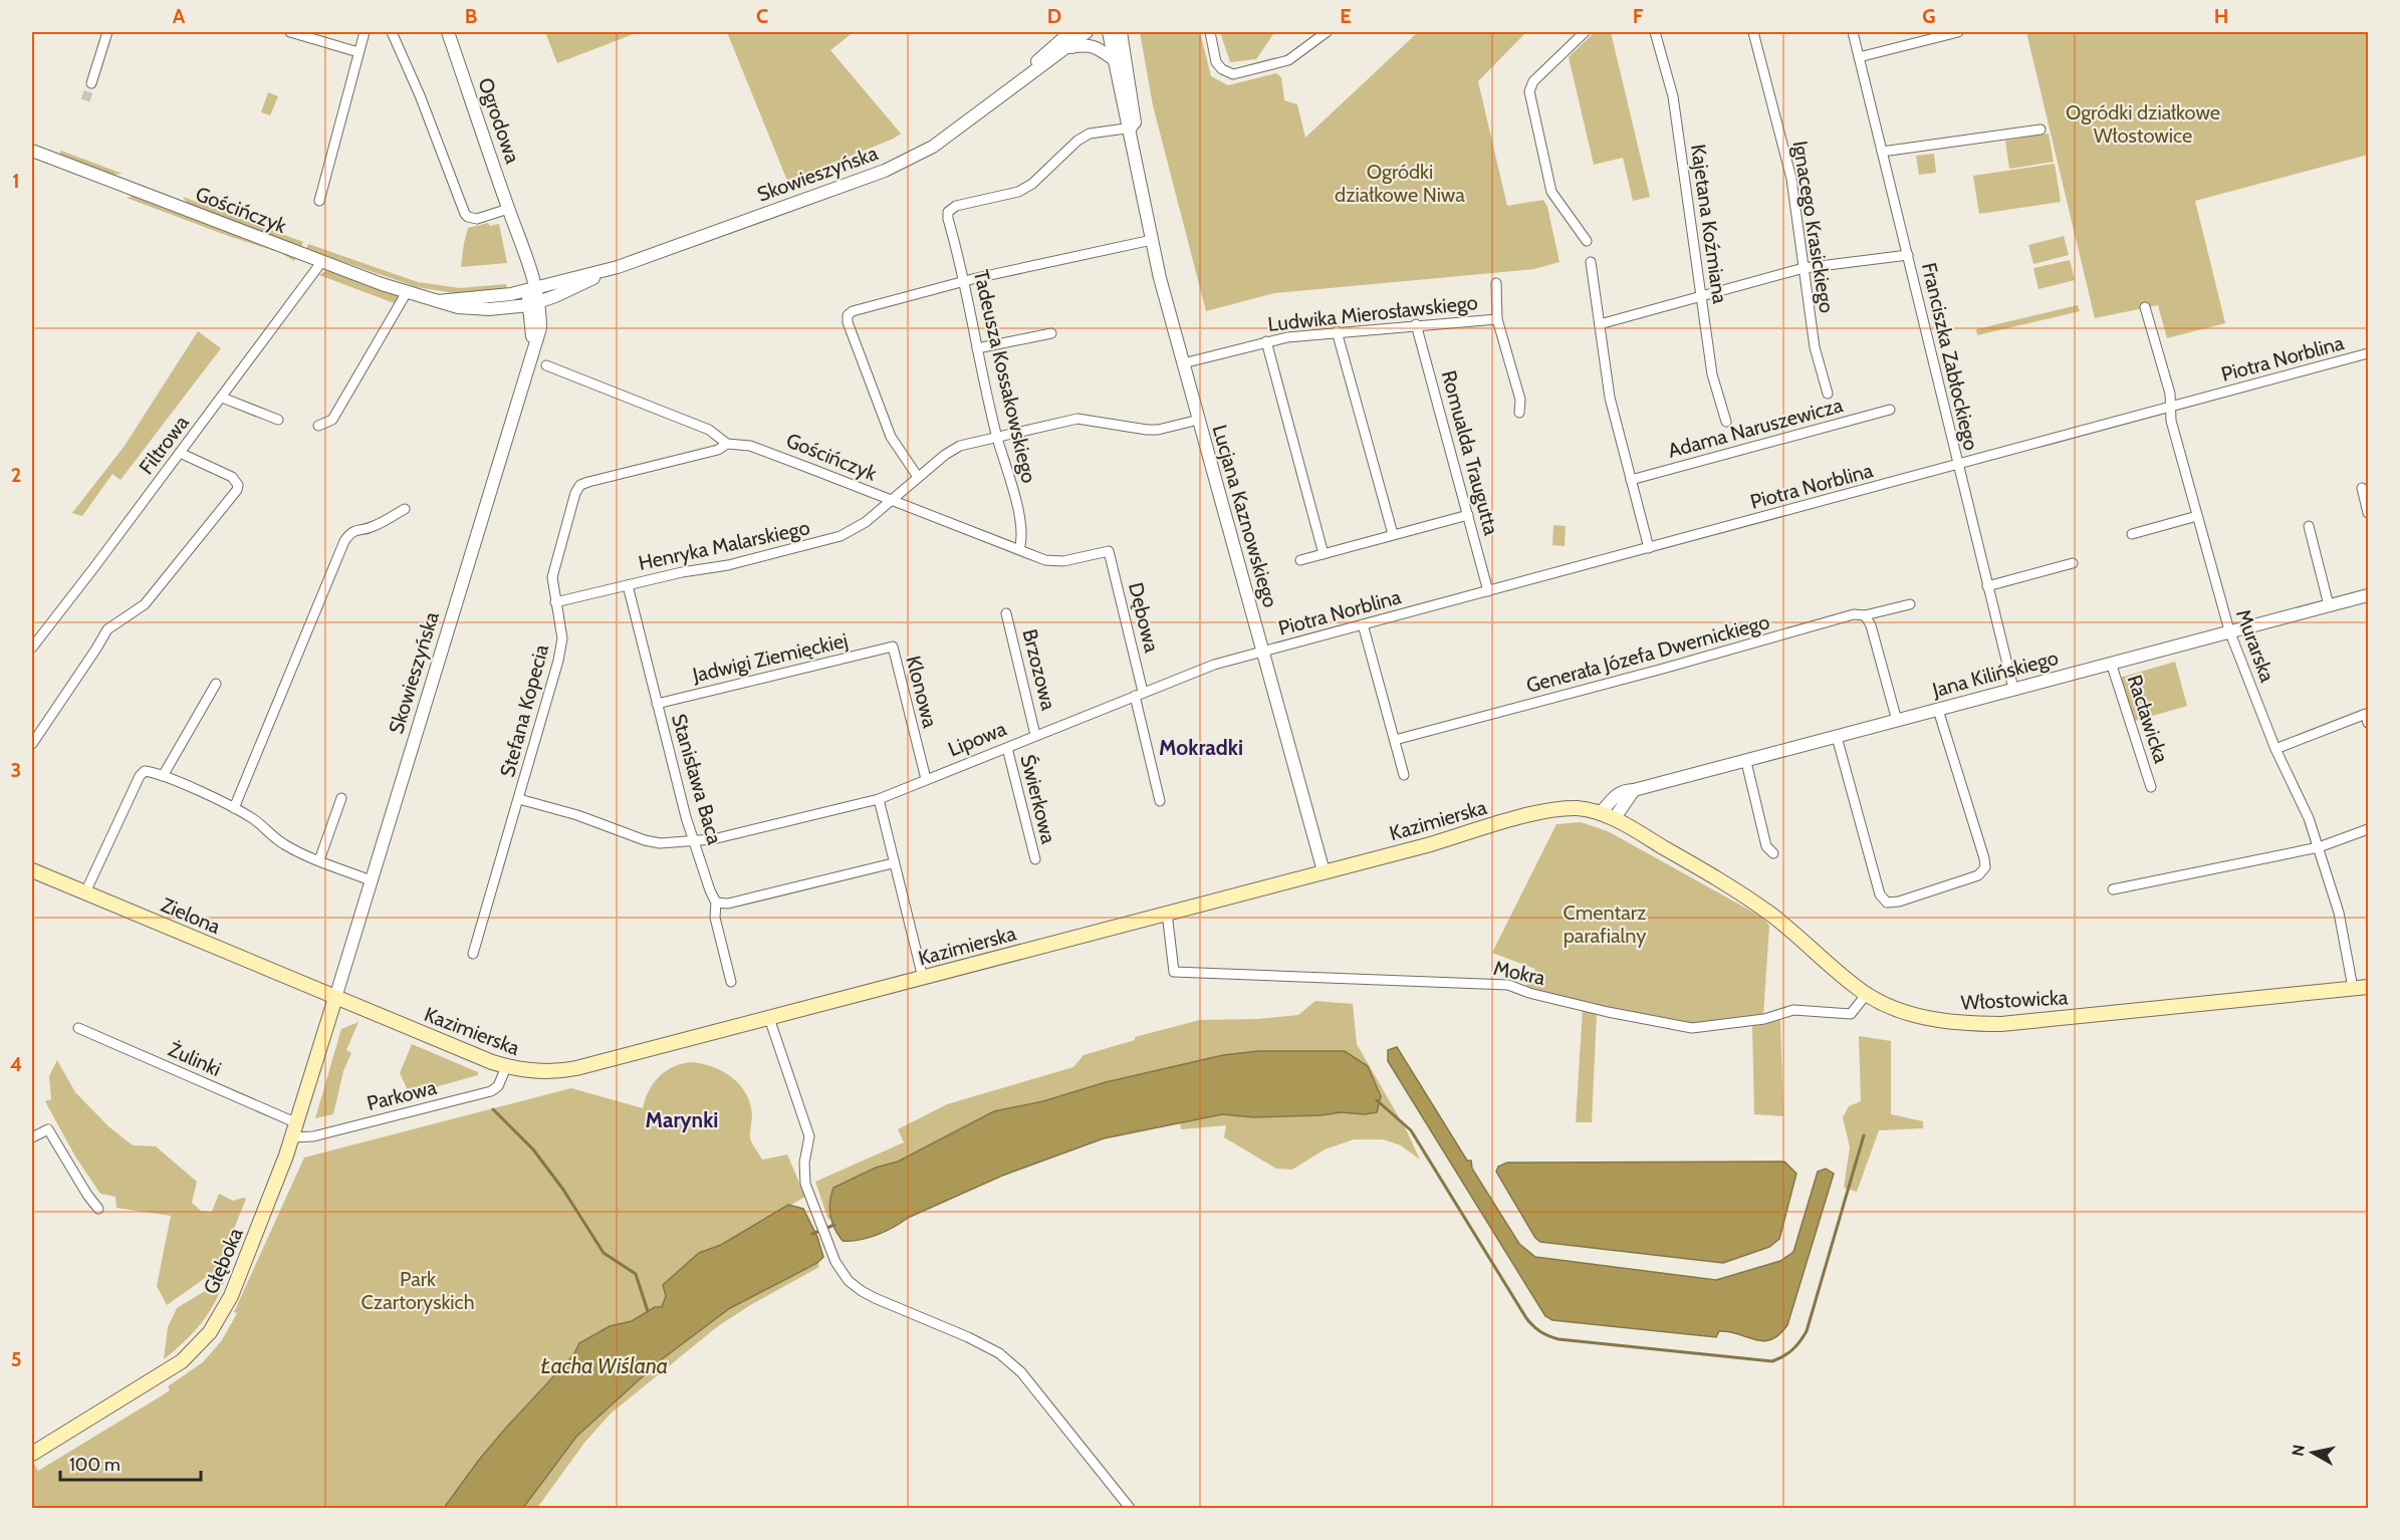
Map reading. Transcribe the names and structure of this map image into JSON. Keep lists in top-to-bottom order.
{
  "streets": {
    "main road": [
      "Kazimierska",
      "Zielona",
      "Włostowicka",
      "Głęboka"
    ],
    "street": [
      "Ogrodowa",
      "Skowieszyńska",
      "Gościńczyk",
      "Kajetana Koźmiana",
      "Ignacego Krasickiego",
      "Ludwika Mierosławskiego",
      "Franciszka Zabłockiego",
      "Piotra Norblina",
      "Tadeusza Kossakowskiego",
      "Adama Naruszewicza",
      "Filtrowa",
      "Romualda Traugutta",
      "Lucjana Kaznowskiego",
      "Henryka Malarskiego",
      "Dębowa",
      "Murarska",
      "Generała Józefa Dwernickiego",
      "Jadwigi Ziemięckiej",
      "Brzozowa",
      "Jana Kilińskiego",
      "Klonowa",
      "Stefana Kopecia",
      "Racławicka",
      "Lipowa",
      "Stanisława Baca",
      "Świerkowa",
      "Mokra",
      "Żulinki",
      "Parkowa"
    ]
  },
  "crossings": [
    ["Ogrodowa", "Skowieszyńska"],
    ["Ogrodowa", "Gościńczyk"],
    ["Skowieszyńska", "Gościńczyk"],
    ["Skowieszyńska", "Kazimierska"],
    ["Skowieszyńska", "Zielona"],
    ["Skowieszyńska", "Głęboka"],
    ["Gościńczyk", "Tadeusza Kossakowskiego"],
    ["Gościńczyk", "Filtrowa"],
    ["Gościńczyk", "Henryka Malarskiego"],
    ["Gościńczyk", "Dębowa"],
    ["Gościńczyk", "Stefana Kopecia"],
    ["Ludwika Mierosławskiego", "Romualda Traugutta"],
    ["Ludwika Mierosławskiego", "Lucjana Kaznowskiego"],
    ["Franciszka Zabłockiego", "Piotra Norblina"],
    ["Franciszka Zabłockiego", "Jana Kilińskiego"],
    ["Piotra Norblina", "Romualda Traugutta"],
    ["Piotra Norblina", "Lucjana Kaznowskiego"],
    ["Piotra Norblina", "Murarska"],
    ["Piotra Norblina", "Lipowa"],
    ["Tadeusza Kossakowskiego", "Lucjana Kaznowskiego"],
    ["Tadeusza Kossakowskiego", "Henryka Malarskiego"],
    ["Lucjana Kaznowskiego", "Henryka Malarskiego"],
    ["Lucjana Kaznowskiego", "Lipowa"],
    ["Lucjana Kaznowskiego", "Kazimierska"],
    ["Henryka Malarskiego", "Stefana Kopecia"],
    ["Henryka Malarskiego", "Stanisława Baca"],
    ["Dębowa", "Lipowa"],
    ["Murarska", "Jana Kilińskiego"],
    ["Murarska", "Włostowicka"],
    ["Jadwigi Ziemięckiej", "Klonowa"],
    ["Jadwigi Ziemięckiej", "Stanisława Baca"],
    ["Brzozowa", "Lipowa"],
    ["Jana Kilińskiego", "Racławicka"],
    ["Jana Kilińskiego", "Kazimierska"],
    ["Jana Kilińskiego", "Włostowicka"],
    ["Klonowa", "Lipowa"],
    ["Stefana Kopecia", "Lipowa"],
    ["Lipowa", "Stanisława Baca"],
    ["Lipowa", "Świerkowa"],
    ["Kazimierska", "Zielona"],
    ["Kazimierska", "Mokra"],
    ["Kazimierska", "Włostowicka"],
    ["Kazimierska", "Parkowa"],
    ["Kazimierska", "Głęboka"],
    ["Zielona", "Głęboka"],
    ["Mokra", "Włostowicka"],
    ["Żulinki", "Głęboka"],
    ["Parkowa", "Głęboka"]
  ],
  "districts": ["Mokradki", "Marynki"],
  "water": ["Łacha Wiślana"],
  "parks": [
    "Ogródki działkowe Włostowice",
    "Ogródki działkowe Niwa",
    "Cmentarz parafialny",
    "Park Czartoryskich"
  ],
  "scale_bar": "100 m",
  "north": "left",
  "grid": {
    "columns": [
      "A",
      "B",
      "C",
      "D",
      "E",
      "F",
      "G",
      "H"
    ],
    "rows": [
      "1",
      "2",
      "3",
      "4",
      "5"
    ]
  }
}
